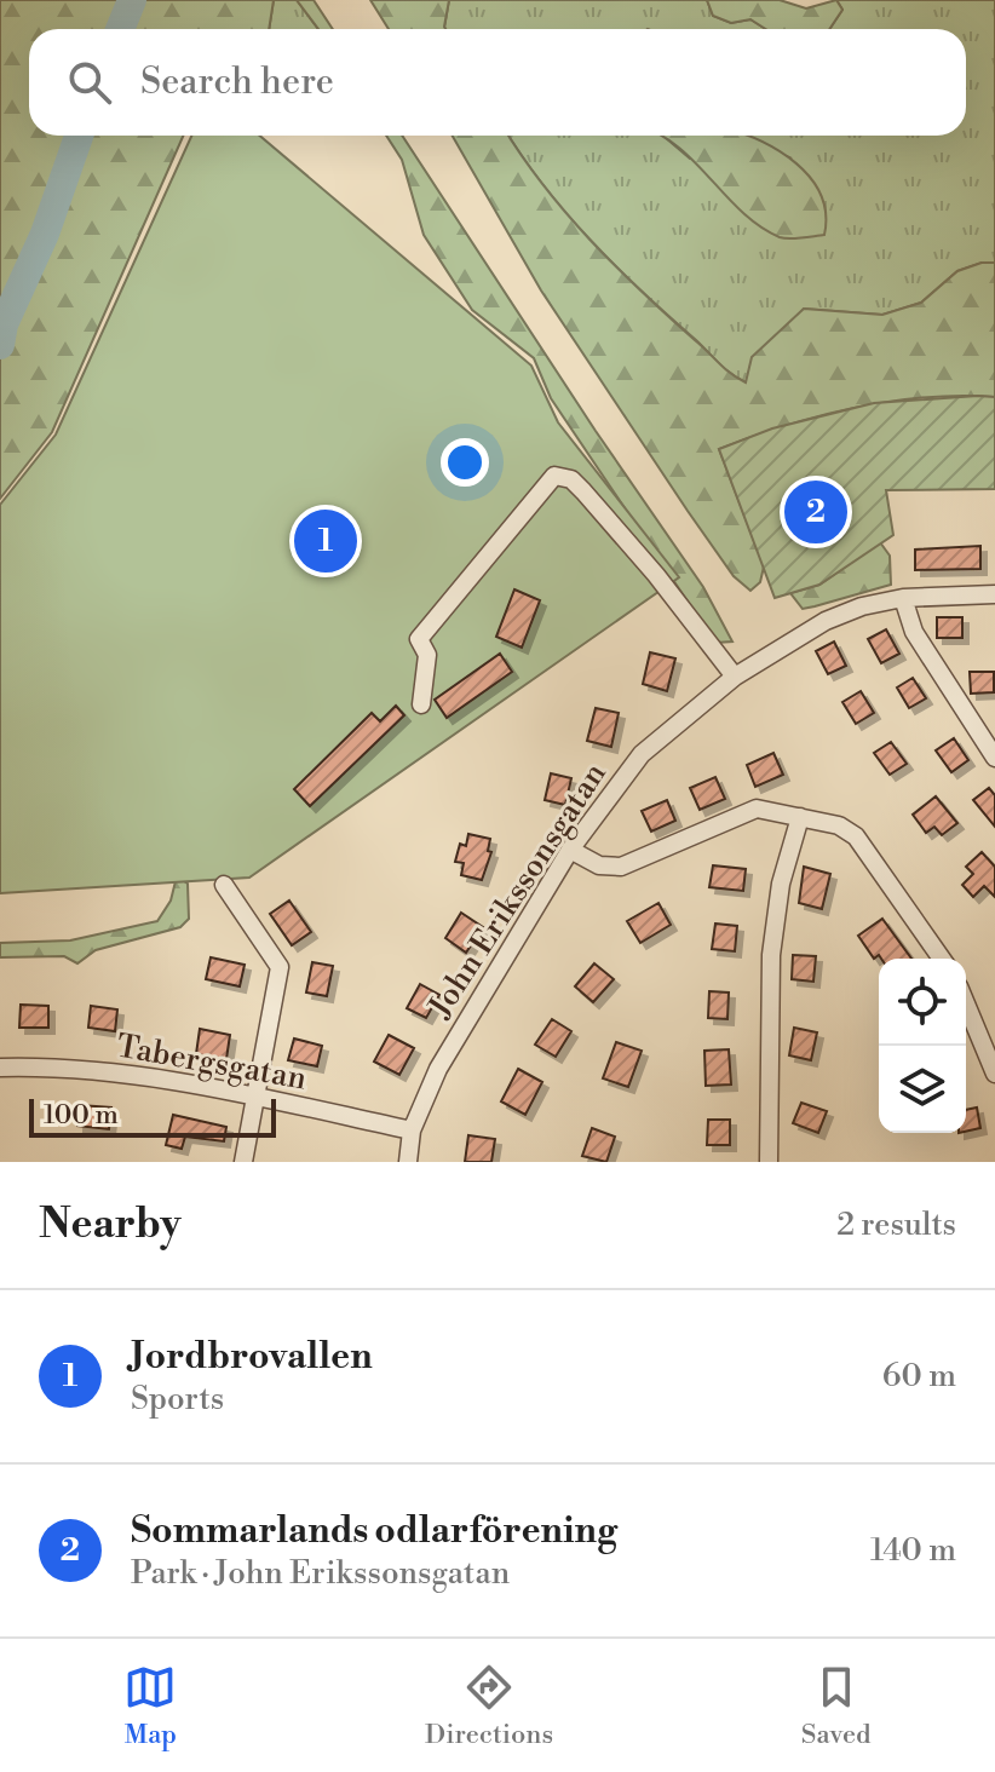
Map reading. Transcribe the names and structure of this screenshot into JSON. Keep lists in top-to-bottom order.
{
  "streets": {
    "street": ["John Erikssonsgatan", "Tabergsgatan"]
  },
  "crossings": [
    ["John Erikssonsgatan", "Tabergsgatan"]
  ],
  "scale_bar": "100 m",
  "page": {
    "search": "Search here",
    "pins": ["2", "1"],
    "scale": "100 m",
    "heading": ["Nearby", "2 results"],
    "list": [
      {
        "mark": "1",
        "name": "Jordbrovallen",
        "note": "Sports",
        "value": "60 m"
      },
      {
        "mark": "2",
        "name": "Sommarlands odlarförening",
        "note": "Park · John Erikssonsgatan",
        "value": "140 m"
      }
    ],
    "nav": ["Map", "Directions", "Saved"]
  }
}
